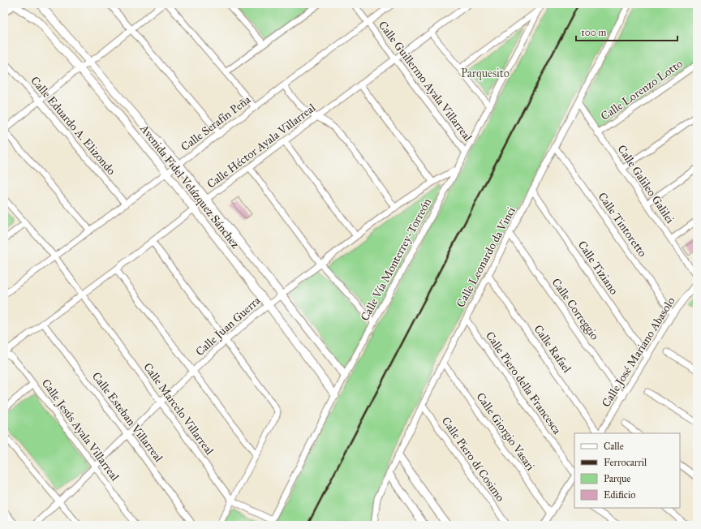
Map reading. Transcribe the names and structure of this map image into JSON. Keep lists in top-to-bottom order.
{
  "streets": {
    "street": [
      "Calle Guillermo Ayala Villarreal",
      "Calle Lorenzo Lotto",
      "Calle Serafín Peña",
      "Calle Eduardo A. Elizondo",
      "Calle Héctor Ayala Villarreal",
      "Calle Galileo Galilei",
      "Avenida Fidel Velázquez Sánchez",
      "Calle Tintoretto",
      "Calle Leonardo da Vinci",
      "Calle Vía Monterrey-Torreón",
      "Calle Tiziano",
      "Calle Correggio",
      "Calle Juan Guerra",
      "Calle Rafael",
      "Calle José Mariano Abasolo",
      "Calle Piero della Francesca",
      "Calle Marcelo Villarreal",
      "Calle Esteban Villarreal",
      "Calle Jesús Ayala Villarreal",
      "Calle Giorgio Vasari",
      "Calle Piero dí Cosimo"
    ]
  },
  "crossings": [
    ["Calle Guillermo Ayala Villarreal", "Calle Serafín Peña"],
    ["Calle Guillermo Ayala Villarreal", "Calle Héctor Ayala Villarreal"],
    ["Calle Guillermo Ayala Villarreal", "Calle Vía Monterrey-Torreón"],
    ["Calle Lorenzo Lotto", "Calle Galileo Galilei"],
    ["Calle Serafín Peña", "Calle Eduardo A. Elizondo"],
    ["Calle Serafín Peña", "Avenida Fidel Velázquez Sánchez"],
    ["Calle Serafín Peña", "Calle Marcelo Villarreal"],
    ["Calle Héctor Ayala Villarreal", "Avenida Fidel Velázquez Sánchez"],
    ["Calle Héctor Ayala Villarreal", "Calle Marcelo Villarreal"],
    ["Calle Héctor Ayala Villarreal", "Calle Esteban Villarreal"],
    ["Calle Héctor Ayala Villarreal", "Calle Jesús Ayala Villarreal"],
    ["Calle Galileo Galilei", "Calle Leonardo da Vinci"],
    ["Avenida Fidel Velázquez Sánchez", "Calle Vía Monterrey-Torreón"],
    ["Avenida Fidel Velázquez Sánchez", "Calle Juan Guerra"],
    ["Calle Tintoretto", "Calle Leonardo da Vinci"],
    ["Calle Tintoretto", "Calle José Mariano Abasolo"],
    ["Calle Leonardo da Vinci", "Calle Tiziano"],
    ["Calle Leonardo da Vinci", "Calle Correggio"],
    ["Calle Leonardo da Vinci", "Calle Rafael"],
    ["Calle Leonardo da Vinci", "Calle Piero della Francesca"],
    ["Calle Leonardo da Vinci", "Calle Giorgio Vasari"],
    ["Calle Leonardo da Vinci", "Calle Piero dí Cosimo"],
    ["Calle Vía Monterrey-Torreón", "Calle Juan Guerra"],
    ["Calle Vía Monterrey-Torreón", "Calle Marcelo Villarreal"],
    ["Calle Tiziano", "Calle José Mariano Abasolo"],
    ["Calle Correggio", "Calle José Mariano Abasolo"],
    ["Calle Juan Guerra", "Calle Marcelo Villarreal"],
    ["Calle Juan Guerra", "Calle Esteban Villarreal"],
    ["Calle Juan Guerra", "Calle Jesús Ayala Villarreal"]
  ],
  "parks": ["Parquesito"],
  "legend": [
    "Calle",
    "Ferrocarril",
    "Parque",
    "Edificio"
  ],
  "scale_bar": "100 m"
}
